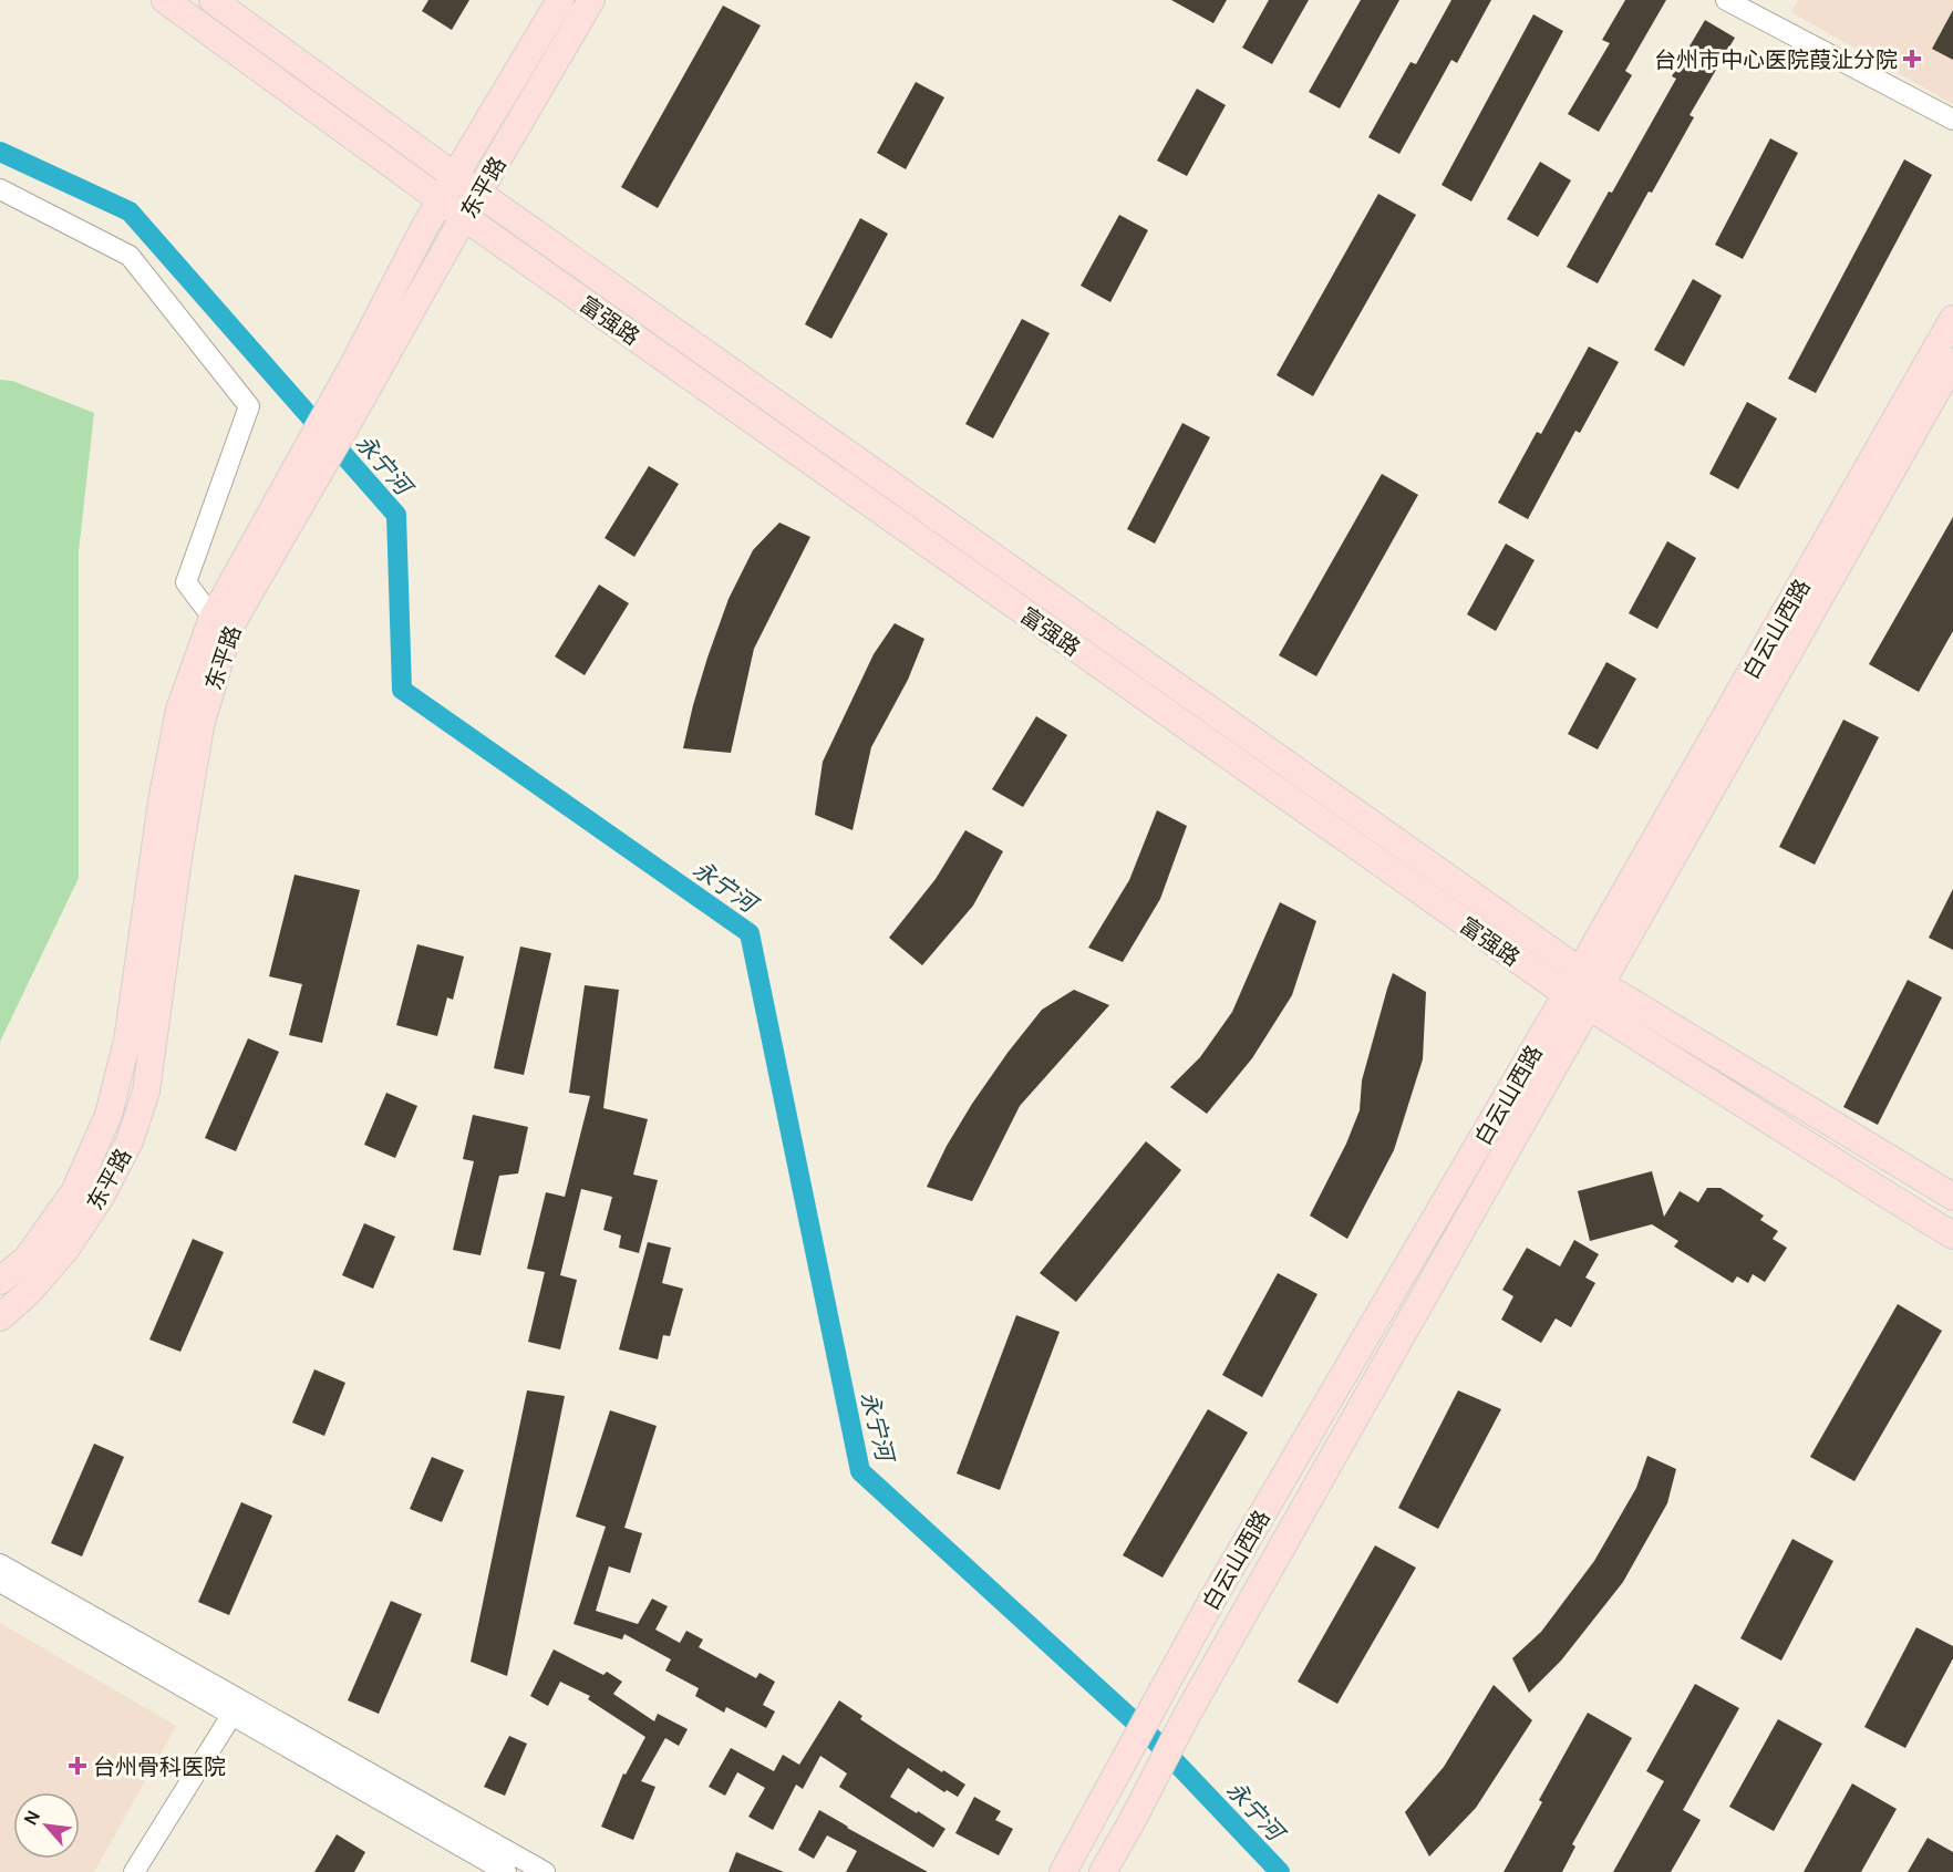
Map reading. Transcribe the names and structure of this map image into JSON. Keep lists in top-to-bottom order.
{
  "streets": {
    "main road": ["东平路", "富强路", "白云山西路"]
  },
  "crossings": [
    ["东平路", "富强路"],
    ["富强路", "白云山西路"]
  ],
  "water": ["永宁河"],
  "places": {
    "health": ["台州市中心医院葭沚分院", "台州骨科医院"]
  },
  "north": "top left"
}
